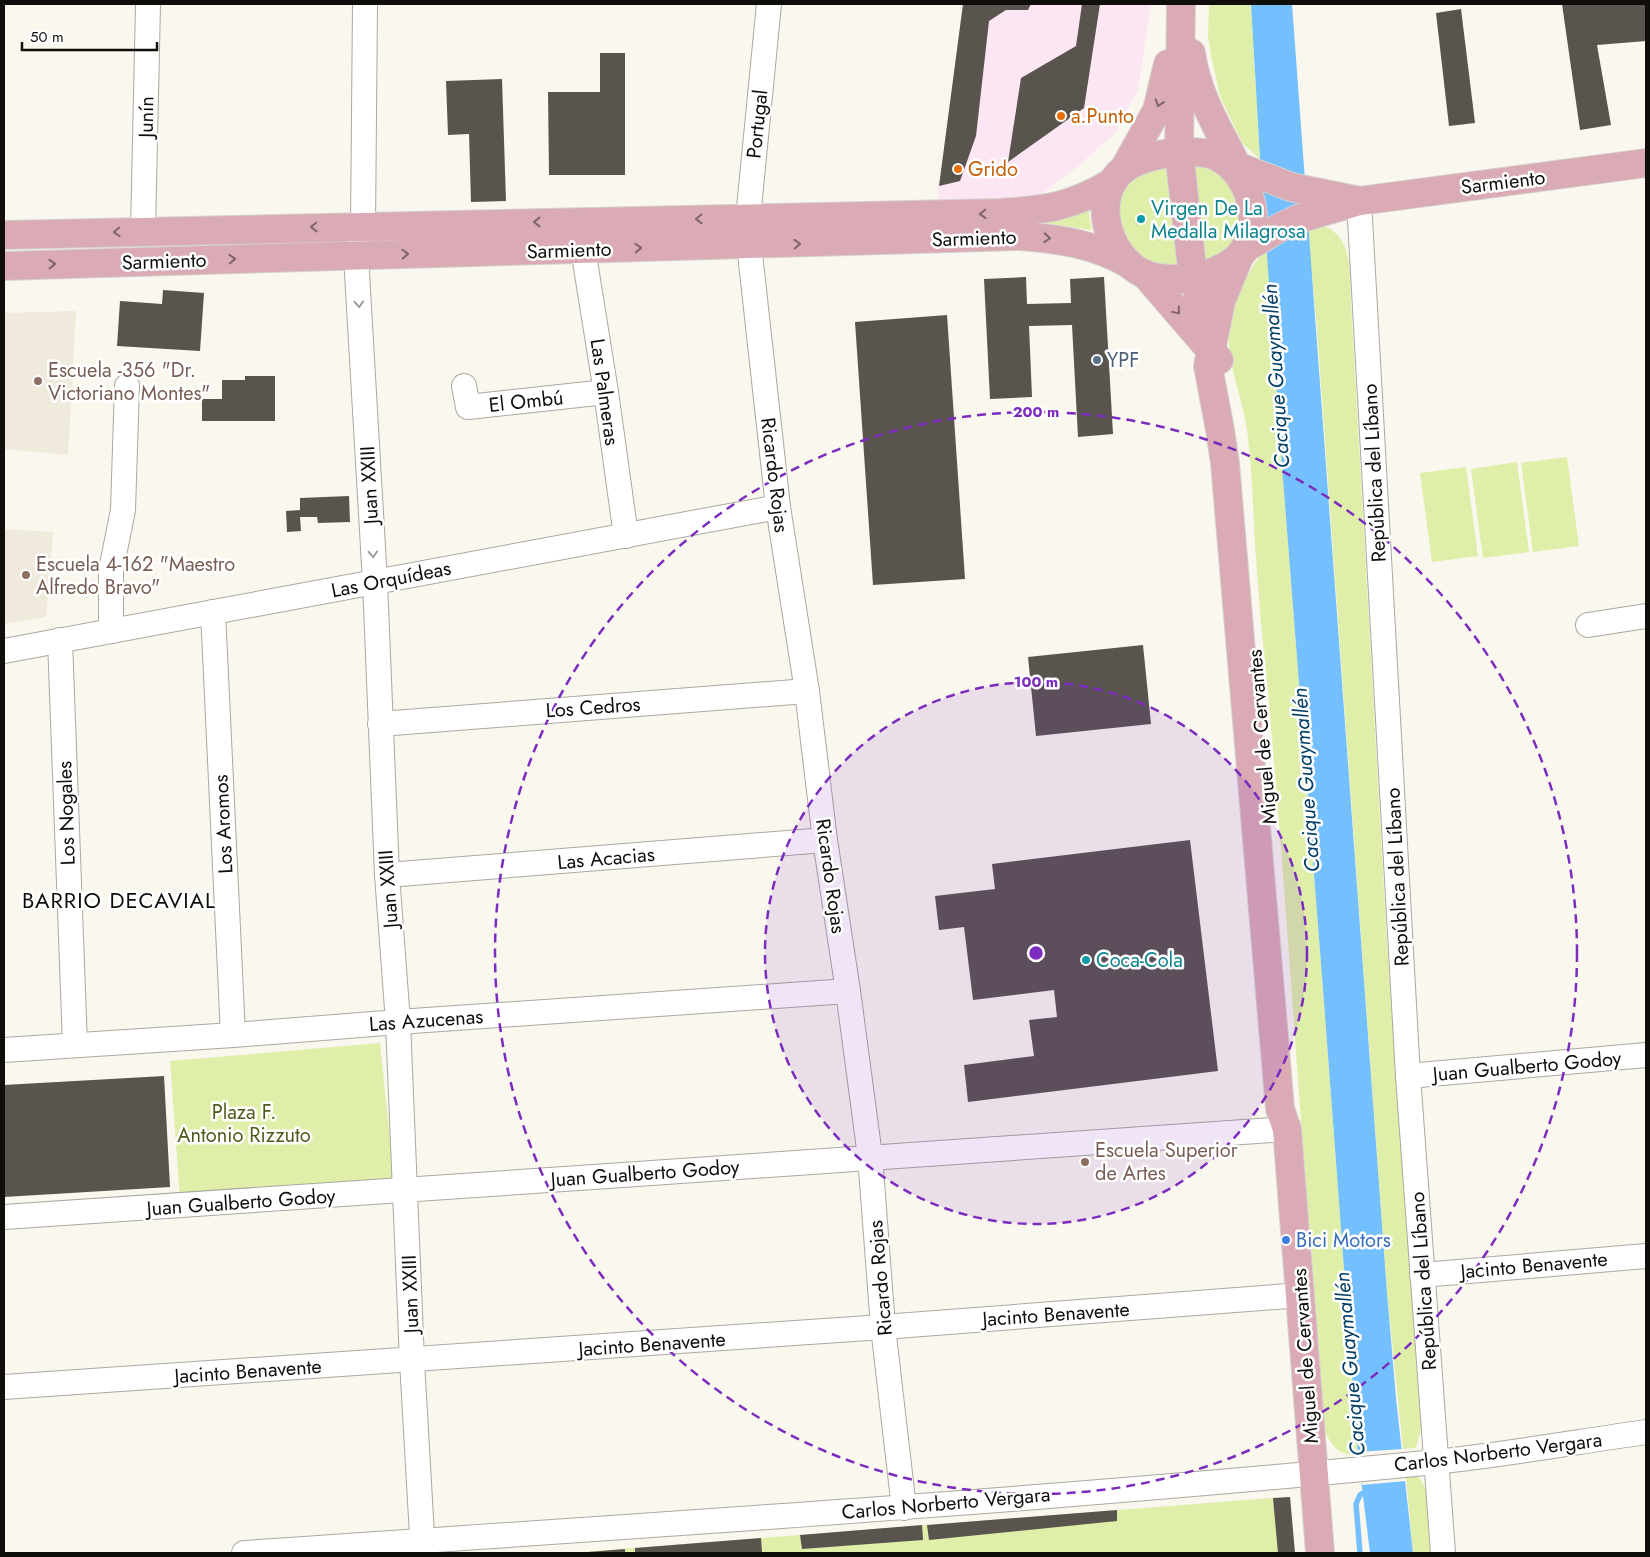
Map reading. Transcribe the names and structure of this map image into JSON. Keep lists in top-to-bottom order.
{
  "streets": {
    "main road": ["Sarmiento", "Miguel de Cervantes"],
    "street": [
      "Junín",
      "Portugal",
      "Las Palmeras",
      "El Ombú",
      "República del Líbano",
      "Ricardo Rojas",
      "Juan XXIII",
      "Las Orquídeas",
      "Los Cedros",
      "Los Nogales",
      "Los Aromos",
      "Las Acacias",
      "Las Azucenas",
      "Juan Gualberto Godoy",
      "Jacinto Benavente",
      "Carlos Norberto Vergara"
    ]
  },
  "crossings": [
    ["Junín", "Sarmiento"],
    ["Portugal", "Sarmiento"],
    ["Portugal", "Ricardo Rojas"],
    ["Sarmiento", "Las Palmeras"],
    ["Sarmiento", "República del Líbano"],
    ["Sarmiento", "Ricardo Rojas"],
    ["Sarmiento", "Juan XXIII"],
    ["Sarmiento", "Miguel de Cervantes"],
    ["Las Palmeras", "El Ombú"],
    ["Las Palmeras", "Las Orquídeas"],
    ["República del Líbano", "Juan Gualberto Godoy"],
    ["República del Líbano", "Jacinto Benavente"],
    ["República del Líbano", "Carlos Norberto Vergara"],
    ["Ricardo Rojas", "Las Orquídeas"],
    ["Ricardo Rojas", "Los Cedros"],
    ["Ricardo Rojas", "Las Acacias"],
    ["Ricardo Rojas", "Las Azucenas"],
    ["Ricardo Rojas", "Juan Gualberto Godoy"],
    ["Ricardo Rojas", "Jacinto Benavente"],
    ["Ricardo Rojas", "Carlos Norberto Vergara"],
    ["Juan XXIII", "Las Orquídeas"],
    ["Juan XXIII", "Los Cedros"],
    ["Juan XXIII", "Las Acacias"],
    ["Juan XXIII", "Las Azucenas"],
    ["Juan XXIII", "Juan Gualberto Godoy"],
    ["Juan XXIII", "Jacinto Benavente"],
    ["Juan XXIII", "Carlos Norberto Vergara"],
    ["Las Orquídeas", "Los Nogales"],
    ["Las Orquídeas", "Los Aromos"],
    ["Miguel de Cervantes", "Juan Gualberto Godoy"],
    ["Miguel de Cervantes", "Jacinto Benavente"],
    ["Miguel de Cervantes", "Carlos Norberto Vergara"],
    ["Los Nogales", "Las Azucenas"],
    ["Los Aromos", "Las Azucenas"]
  ],
  "districts": ["BARRIO DECAVIAL"],
  "water": ["Cacique Guaymallén"],
  "parks": ["Plaza F. Antonio Rizzuto"],
  "places": [
    "a.Punto",
    "Grido",
    "Virgen De La Medalla Milagrosa",
    "YPF",
    "Escuela -356 \"Dr. Victoriano Montes\"",
    "Escuela 4-162 \"Maestro Alfredo Bravo\"",
    "Coca-Cola",
    "Escuela Superior de Artes",
    "Bici Motors"
  ],
  "scale_bar": "50 m",
  "rings": ["200 m", "100 m"]
}
